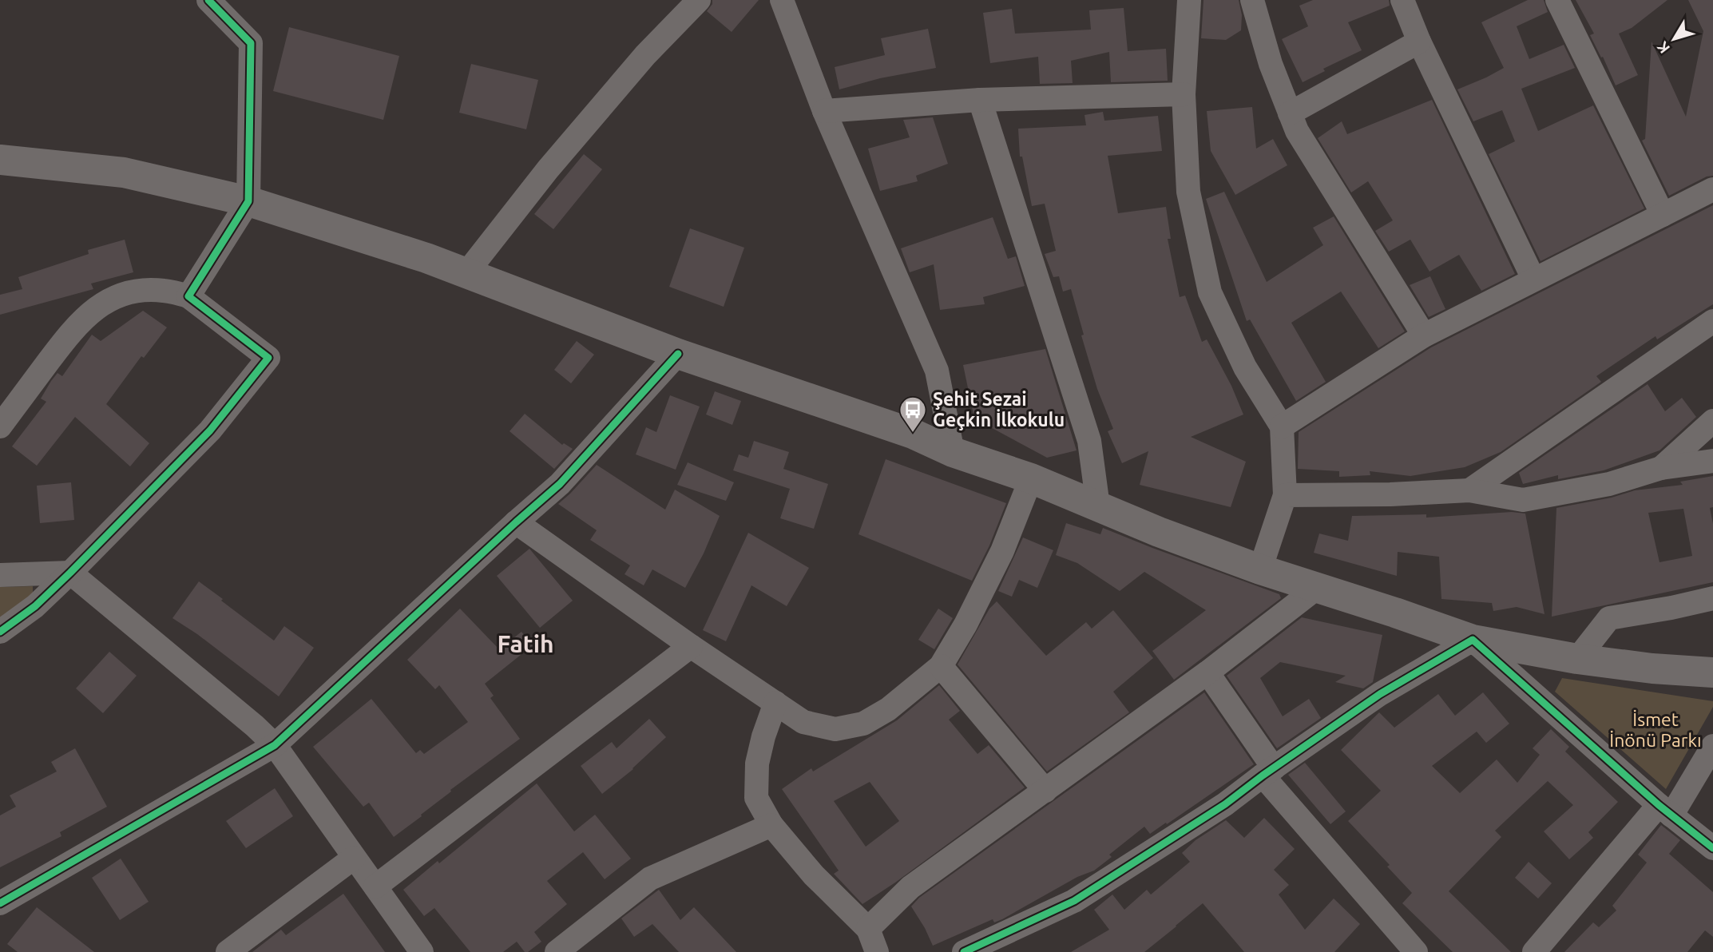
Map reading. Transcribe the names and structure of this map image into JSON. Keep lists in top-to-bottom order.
{
  "districts": ["Fatih"],
  "parks": ["İsmet İnönü Parkı"],
  "places": {
    "bus stop": ["Şehit Sezai Geçkin İlkokulu"]
  },
  "north": "bottom left"
}
